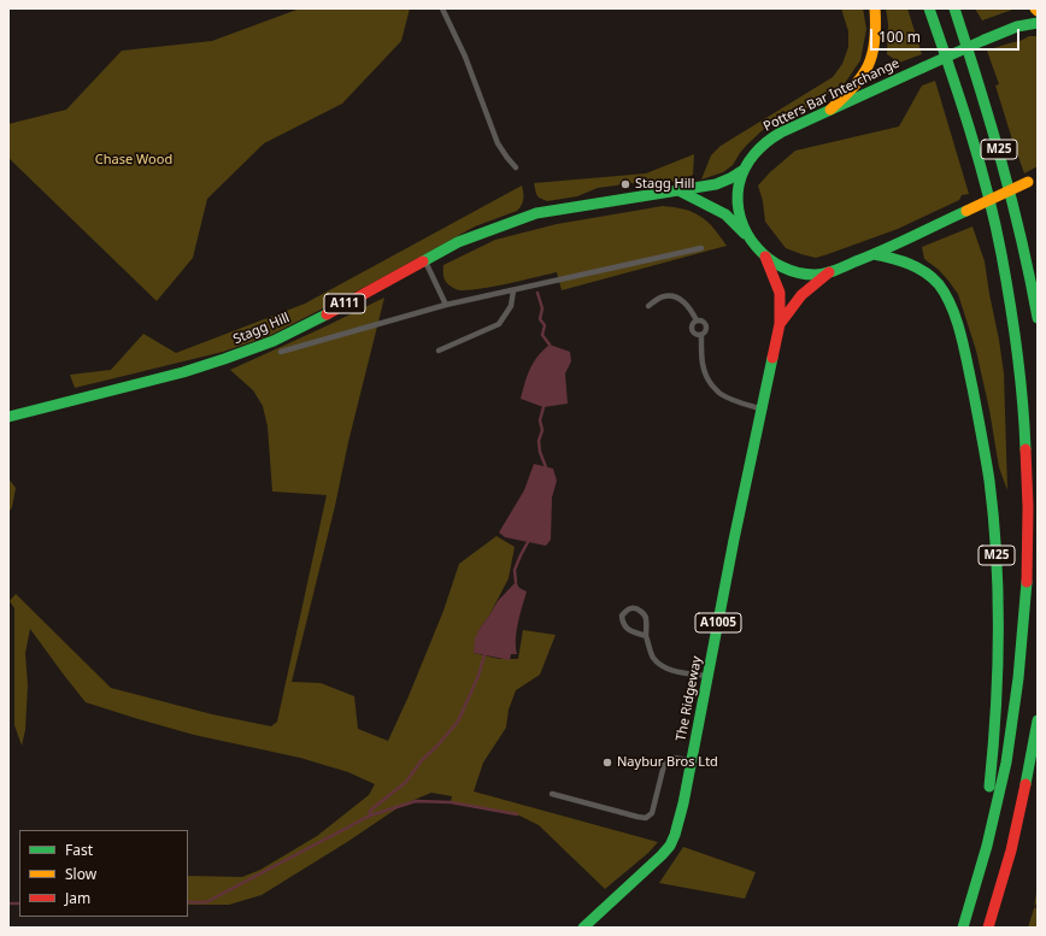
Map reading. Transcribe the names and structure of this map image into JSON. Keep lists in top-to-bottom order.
{
  "streets": {
    "main road": [
      "Potters Bar Interchange",
      "M25",
      "A111",
      "Stagg Hill",
      "A1005",
      "The Ridgeway"
    ]
  },
  "crossings": [
    ["Potters Bar Interchange", "M25"],
    ["Potters Bar Interchange", "Stagg Hill"],
    ["Potters Bar Interchange", "The Ridgeway"]
  ],
  "parks": ["Chase Wood"],
  "places": ["Stagg Hill", "Naybur Bros Ltd"],
  "legend": ["Fast", "Slow", "Jam"],
  "scale_bar": "100 m"
}
